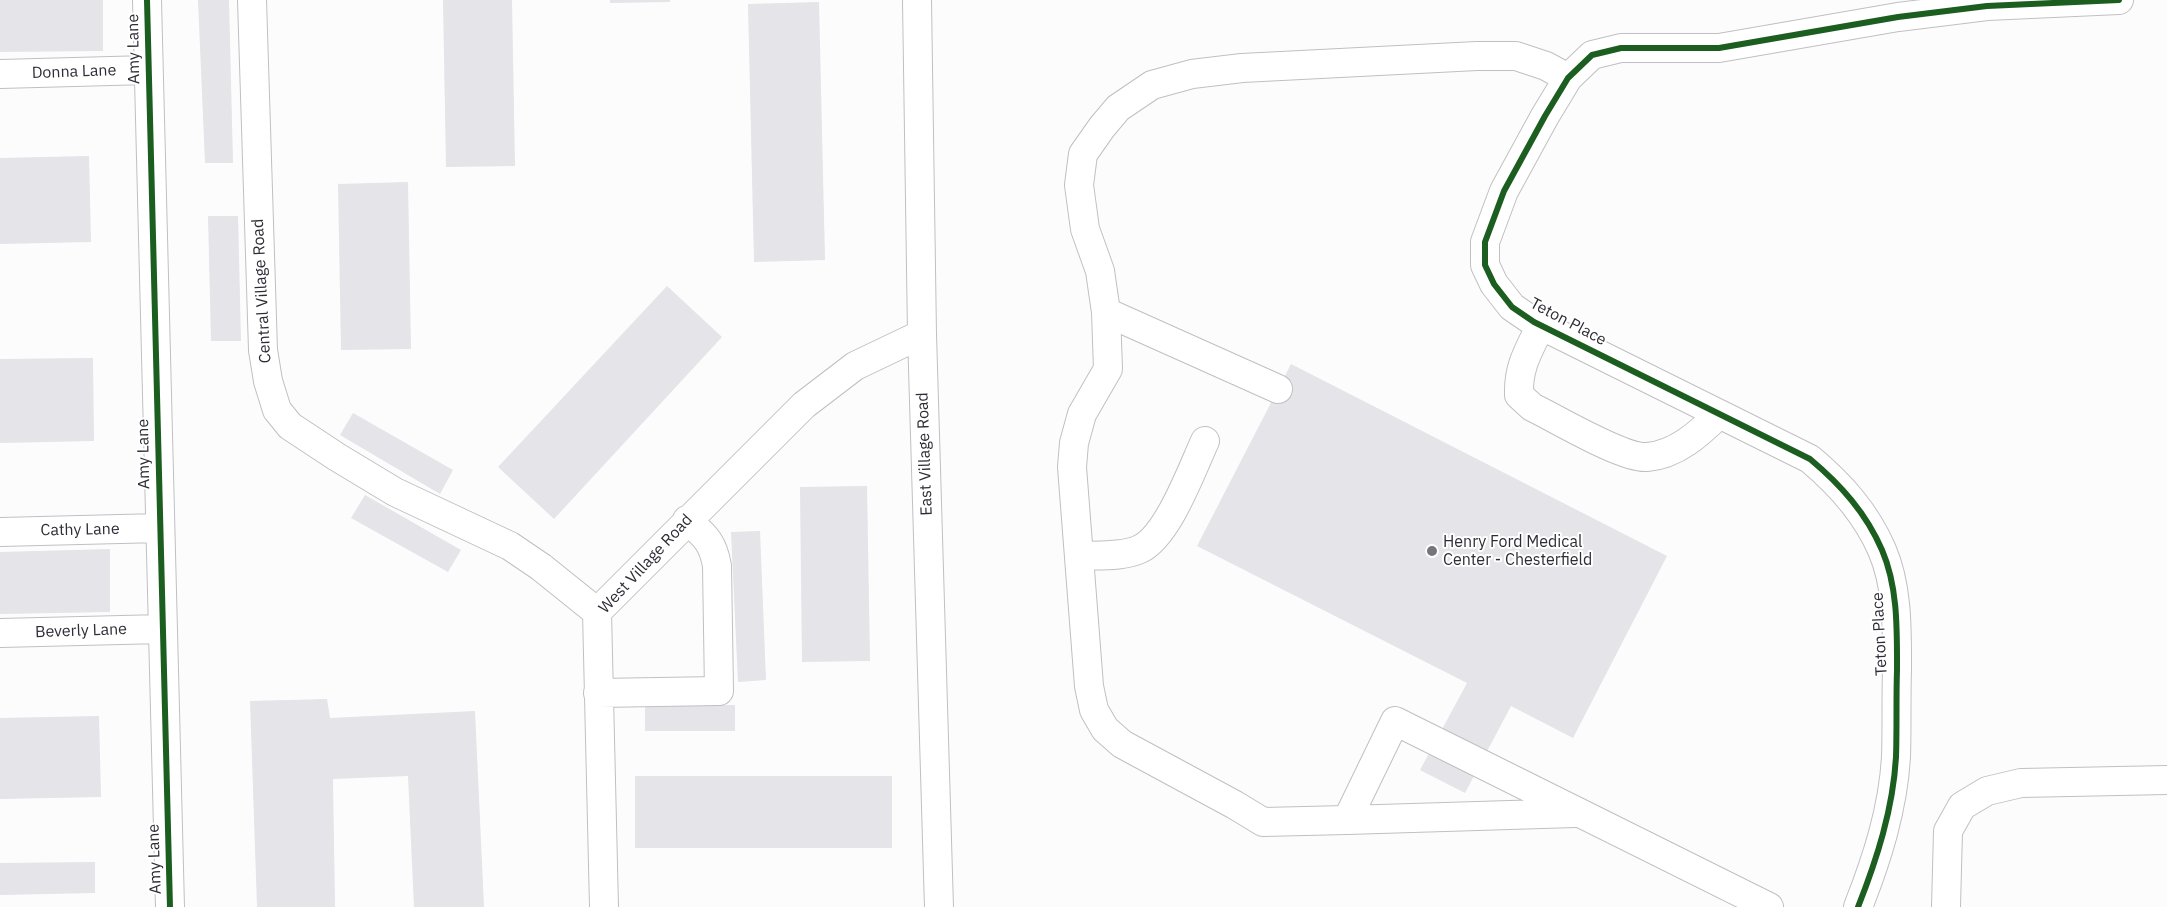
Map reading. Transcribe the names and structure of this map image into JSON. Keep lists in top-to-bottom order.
{
  "streets": {
    "street": [
      "Amy Lane",
      "Donna Lane",
      "Central Village Road",
      "Teton Place",
      "East Village Road",
      "Cathy Lane",
      "West Village Road",
      "Beverly Lane"
    ]
  },
  "crossings": [
    ["Amy Lane", "Donna Lane"],
    ["Amy Lane", "Cathy Lane"],
    ["Amy Lane", "Beverly Lane"],
    ["Central Village Road", "West Village Road"],
    ["East Village Road", "West Village Road"]
  ],
  "places": ["Henry Ford Medical Center - Chesterfield"]
}
